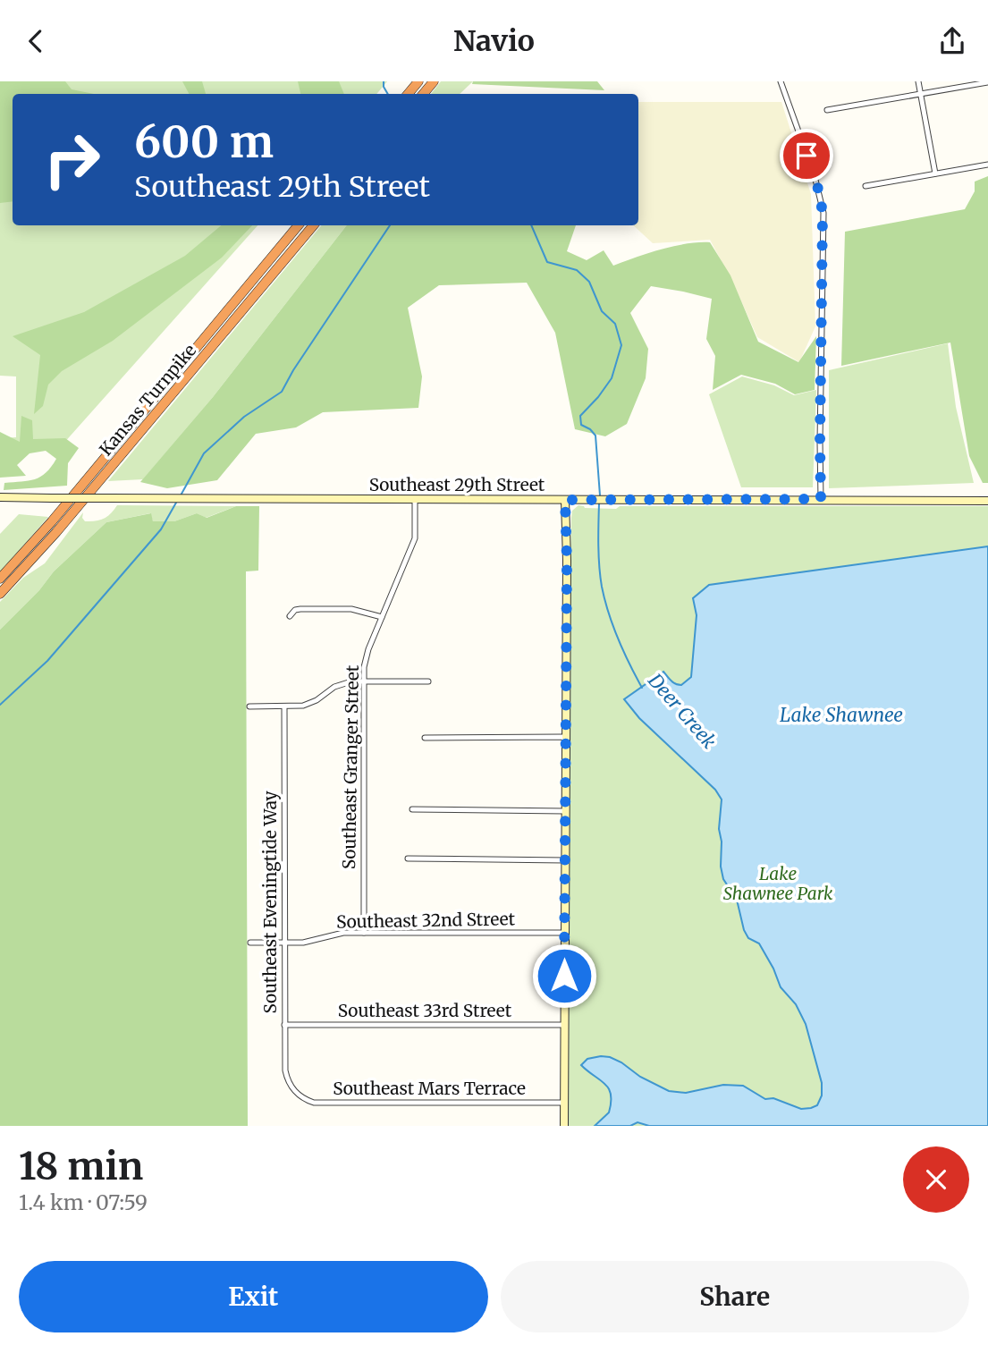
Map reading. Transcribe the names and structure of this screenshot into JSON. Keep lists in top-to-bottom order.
{
  "streets": {
    "highway": ["Kansas Turnpike"],
    "main road": ["Southeast 29th Street"],
    "street": [
      "Southeast Granger Street",
      "Southeast Eveningtide Way",
      "Southeast 32nd Street",
      "Southeast 33rd Street",
      "Southeast Mars Terrace"
    ]
  },
  "crossings": [
    ["Southeast 29th Street", "Southeast Granger Street"],
    ["Southeast Granger Street", "Southeast 32nd Street"],
    ["Southeast Eveningtide Way", "Southeast 32nd Street"],
    ["Southeast Eveningtide Way", "Southeast 33rd Street"],
    ["Southeast Eveningtide Way", "Southeast Mars Terrace"]
  ],
  "water": ["Deer Creek", "Lake Shawnee"],
  "parks": ["Lake Shawnee Park"],
  "page": {
    "header": "Navio",
    "turn": ["600 m", "Southeast 29th Street"],
    "heading": ["18 min", "1.4 km · 07:59"],
    "buttons": ["Exit", "Share"]
  }
}
